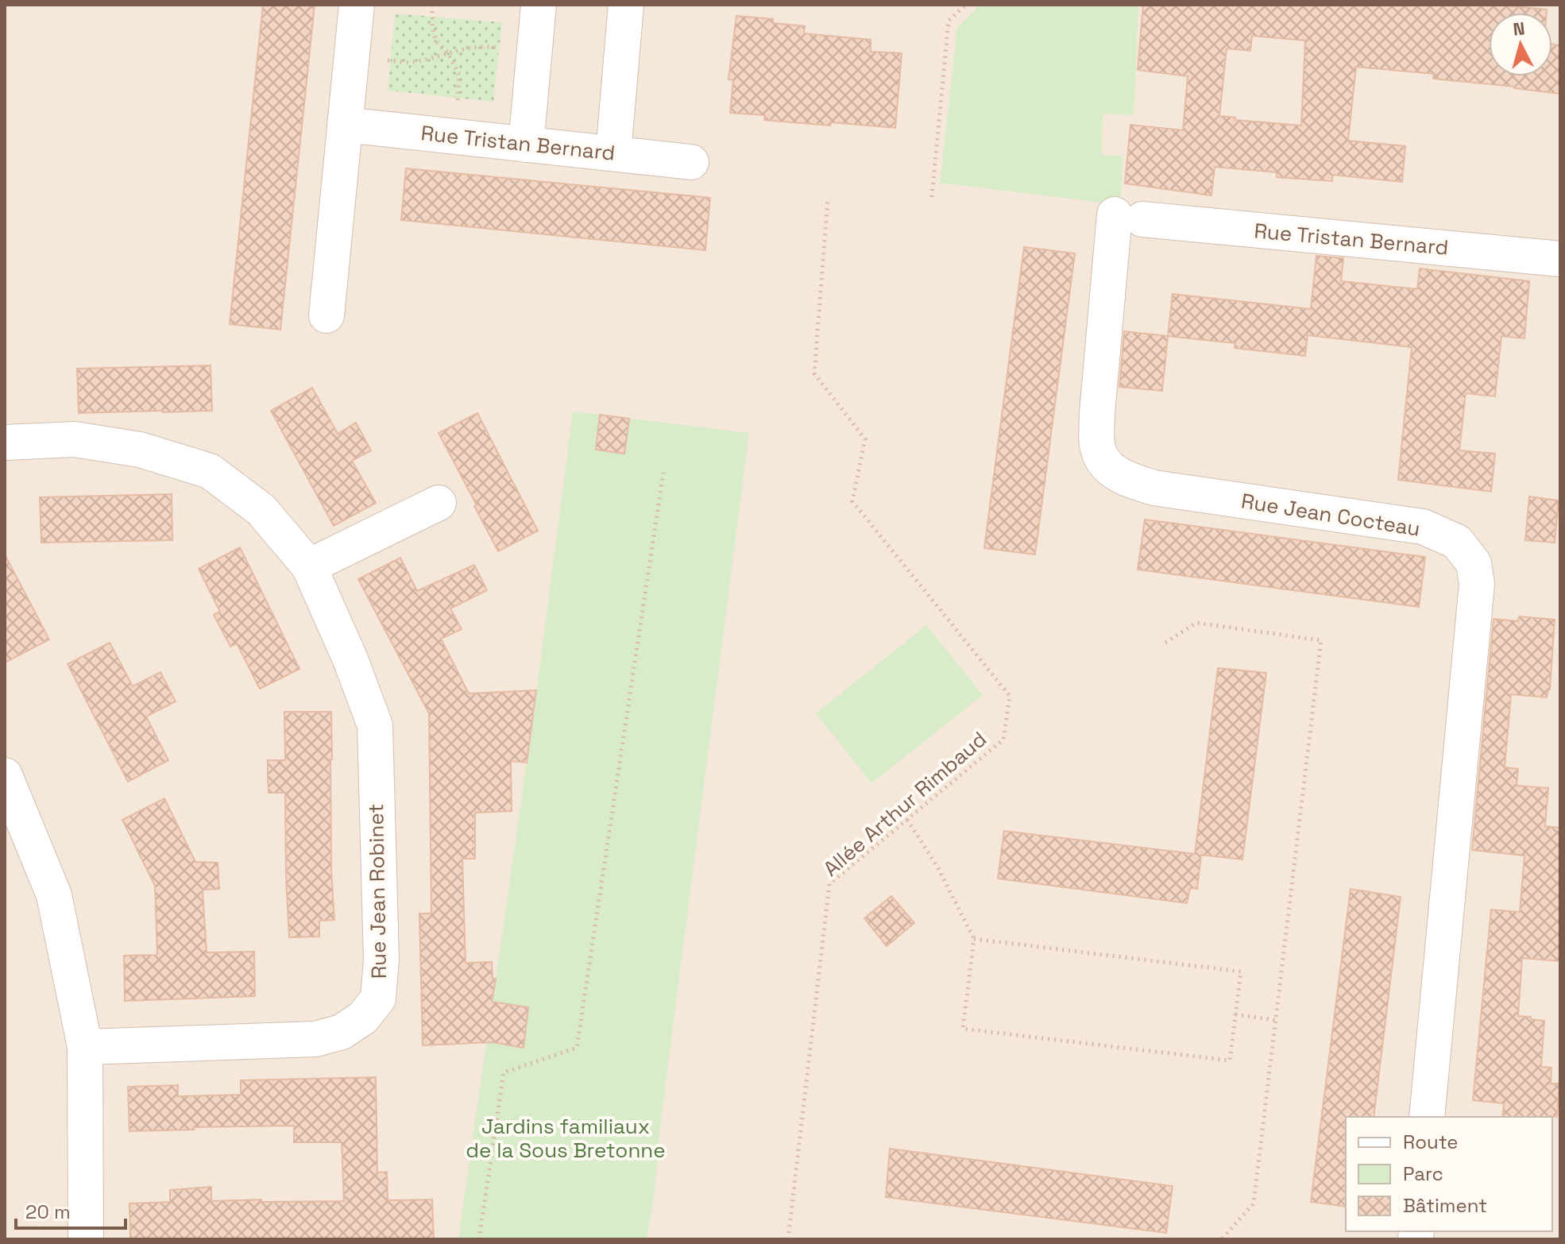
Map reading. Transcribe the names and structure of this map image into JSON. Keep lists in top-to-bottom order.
{
  "streets": {
    "street": ["Rue Tristan Bernard", "Rue Jean Cocteau", "Rue Jean Robinet"],
    "path": ["Allée Arthur Rimbaud"]
  },
  "crossings": [
    ["Rue Tristan Bernard", "Rue Jean Cocteau"]
  ],
  "parks": ["Jardins familiaux de la Sous Bretonne"],
  "legend": ["Route", "Parc", "Bâtiment"],
  "scale_bar": "20 m",
  "north": "top"
}
